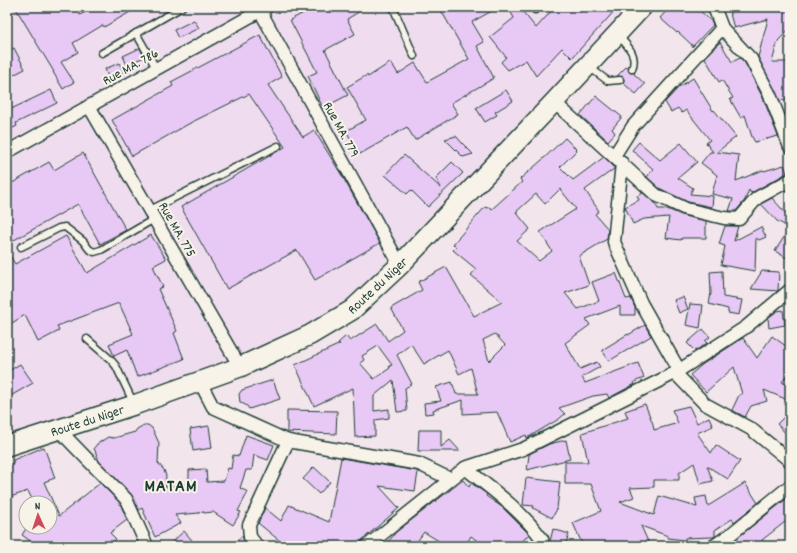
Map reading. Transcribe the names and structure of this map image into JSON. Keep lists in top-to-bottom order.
{
  "streets": {
    "main road": ["Route du Niger"],
    "street": ["Rue MA. 786", "Rue MA. 779", "Rue MA. 775"]
  },
  "crossings": [
    ["Rue MA. 786", "Rue MA. 779"],
    ["Rue MA. 786", "Rue MA. 775"],
    ["Rue MA. 779", "Route du Niger"],
    ["Rue MA. 775", "Route du Niger"]
  ],
  "districts": ["MATAM"],
  "north": "top"
}
